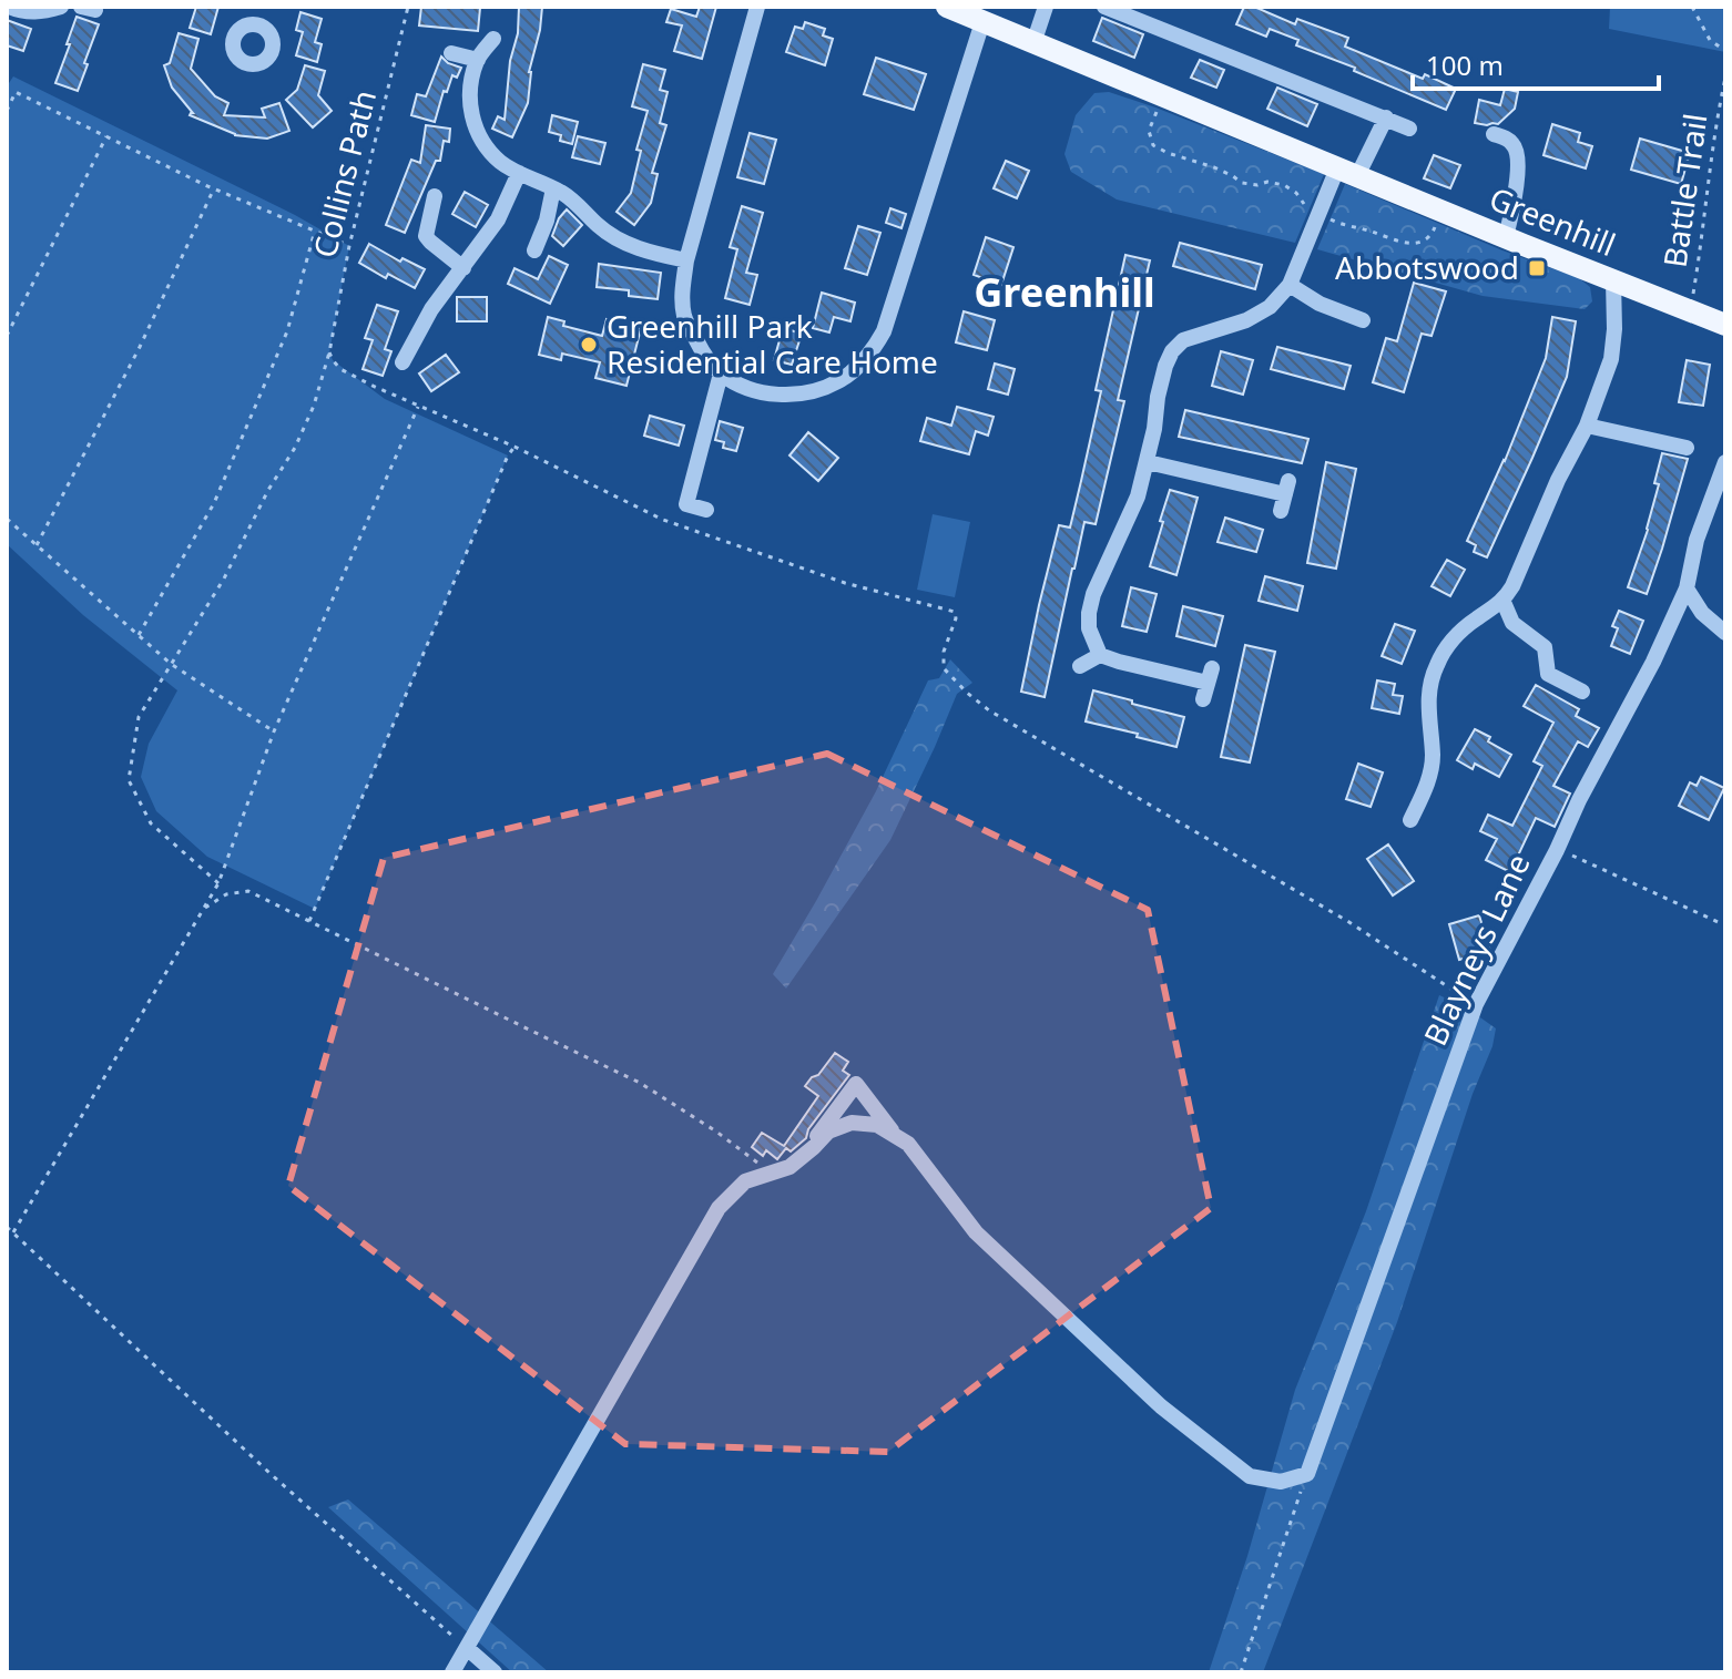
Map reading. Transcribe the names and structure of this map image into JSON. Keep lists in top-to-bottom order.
{
  "streets": {
    "main road": ["Greenhill"],
    "street": ["Blayneys Lane"],
    "path": ["Collins Path", "Battle Trail"]
  },
  "crossings": [
    ["Battle Trail", "Greenhill"]
  ],
  "districts": ["Greenhill"],
  "places": {
    "transit": ["Abbotswood"],
    "other": ["Greenhill Park Residential Care Home"]
  },
  "scale_bar": "100 m"
}
